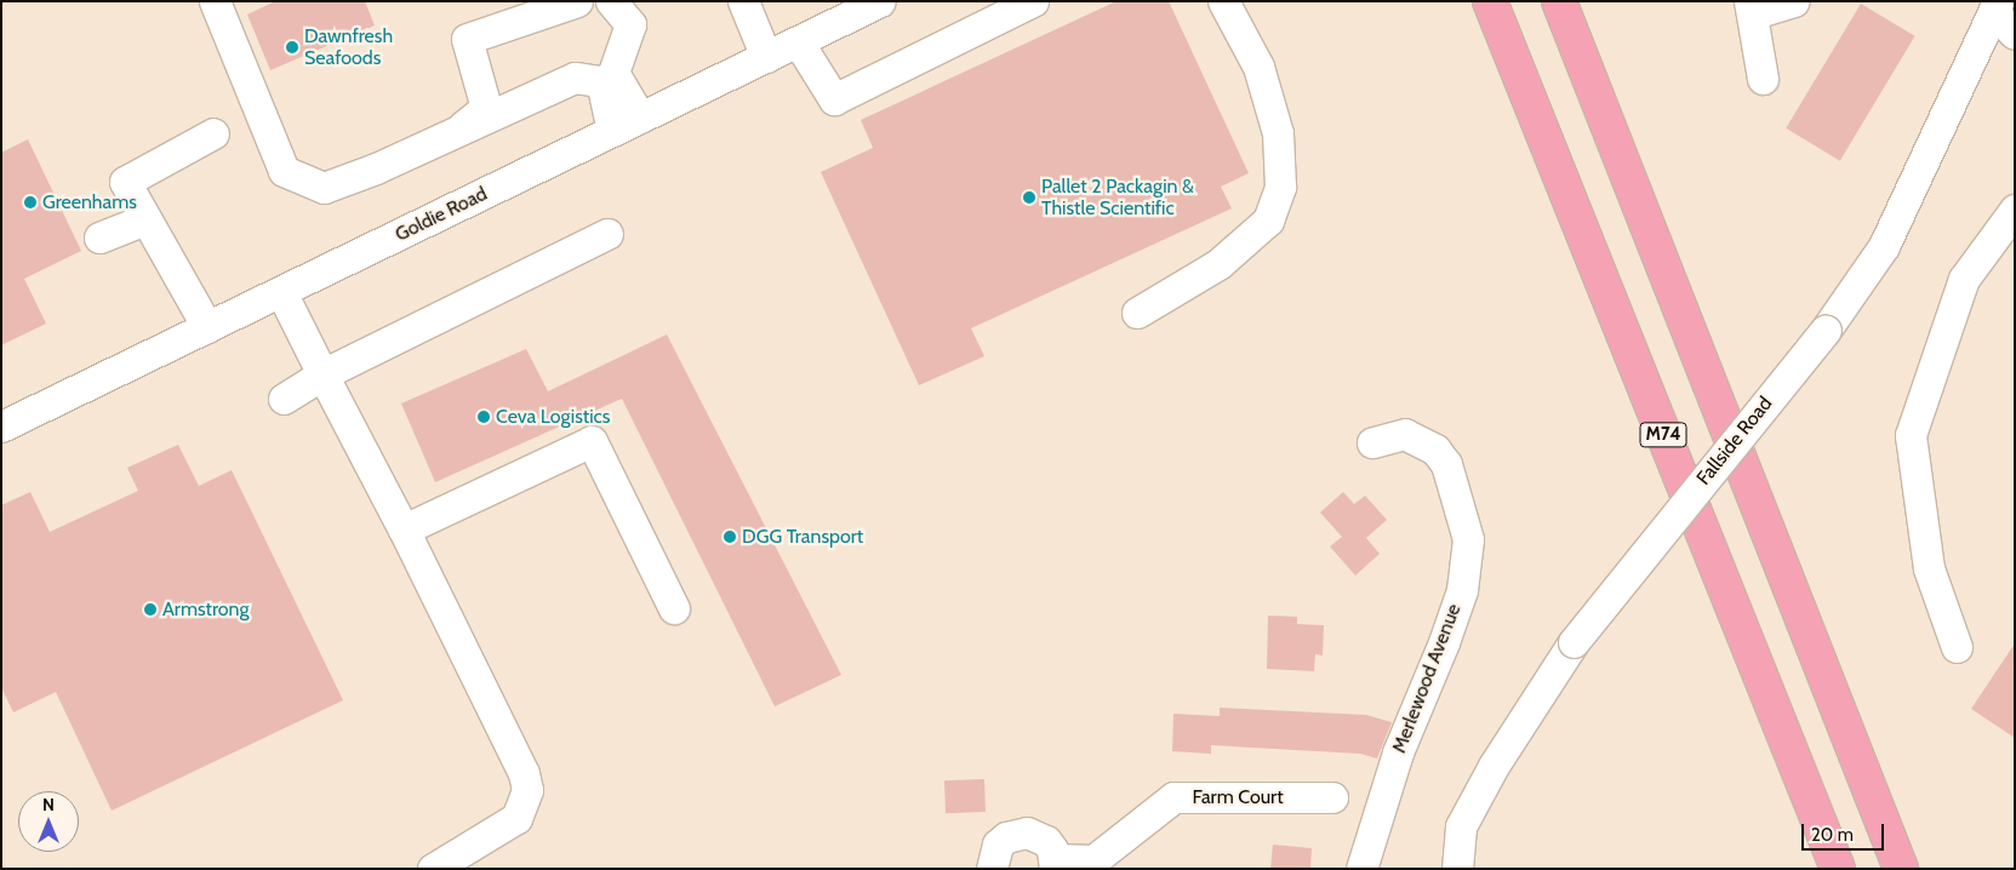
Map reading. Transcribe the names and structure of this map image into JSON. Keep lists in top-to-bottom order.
{
  "streets": {
    "highway": ["M74"],
    "street": [
      "Goldie Road",
      "Fallside Road",
      "Merlewood Avenue",
      "Farm Court"
    ]
  },
  "places": [
    "Dawnfresh Seafoods",
    "Pallet 2 Packagin & Thistle Scientific",
    "Greenhams",
    "Ceva Logistics",
    "DGG Transport",
    "Armstrong"
  ],
  "scale_bar": "20 m",
  "north": "top"
}
